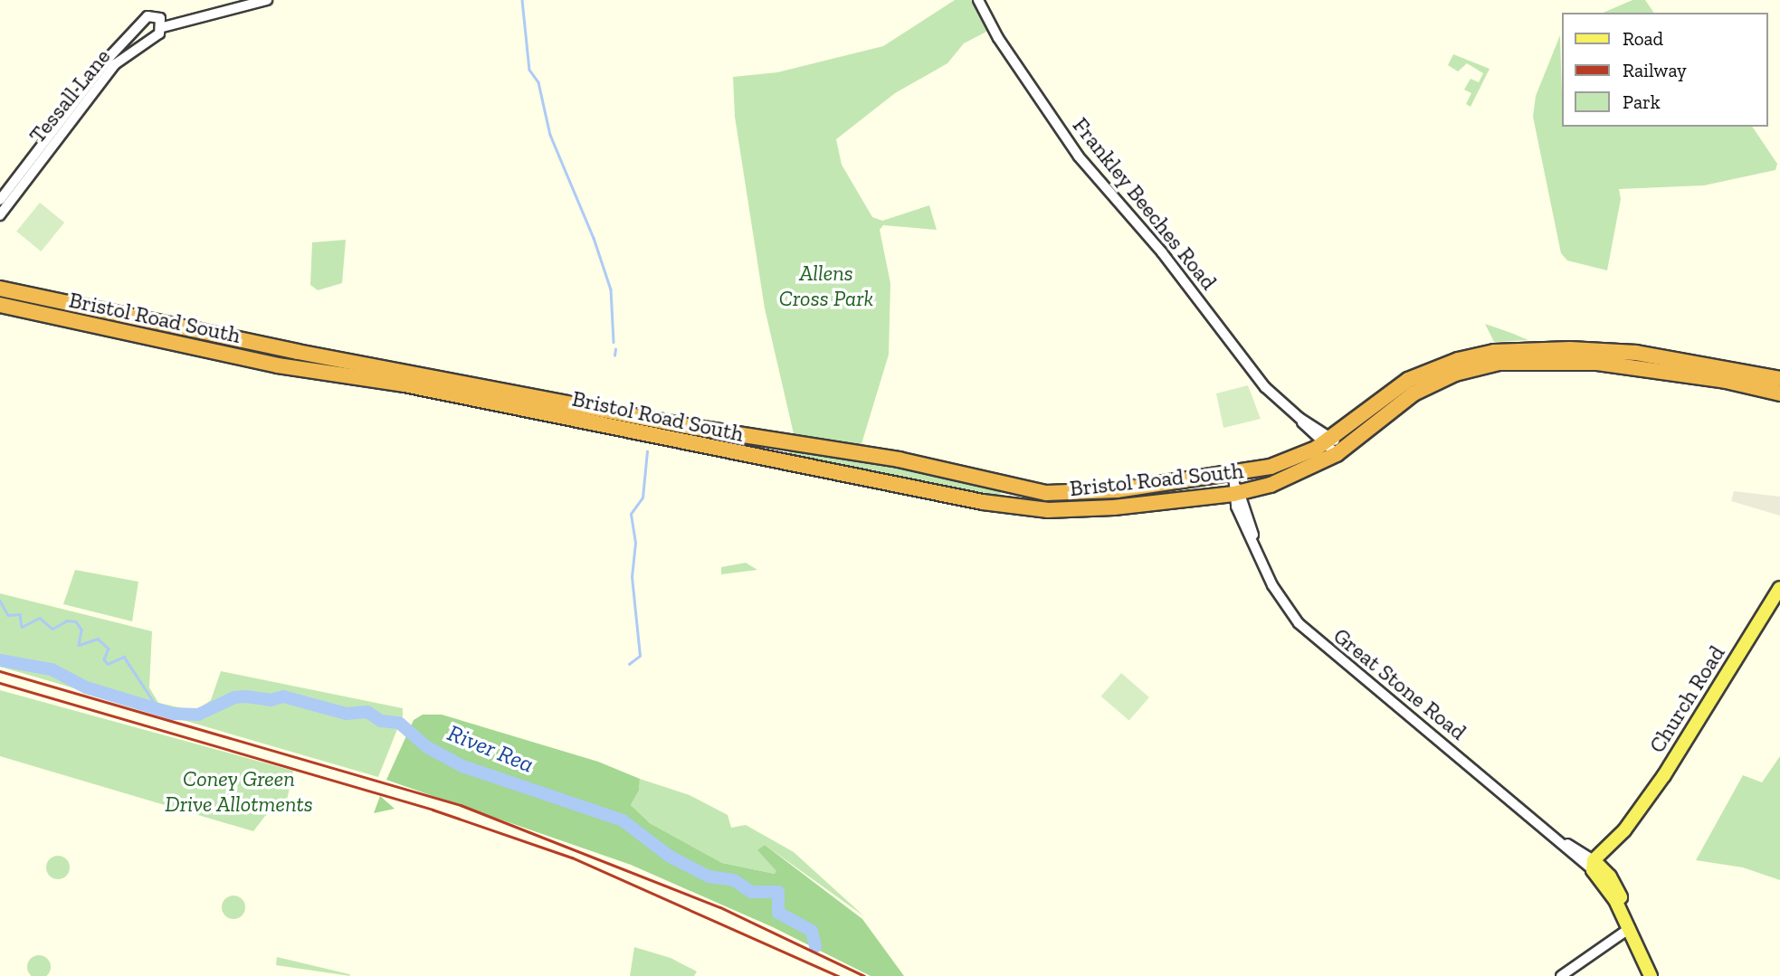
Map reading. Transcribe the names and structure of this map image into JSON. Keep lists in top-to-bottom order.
{
  "streets": {
    "highway": ["Bristol Road South"],
    "main road": ["Church Road"],
    "street": ["Tessall Lane", "Frankley Beeches Road", "Great Stone Road"]
  },
  "crossings": [
    ["Bristol Road South", "Great Stone Road"],
    ["Great Stone Road", "Church Road"]
  ],
  "water": ["River Rea"],
  "parks": ["Allens Cross Park", "Coney Green Drive Allotments"],
  "legend": ["Road", "Railway", "Park"]
}
